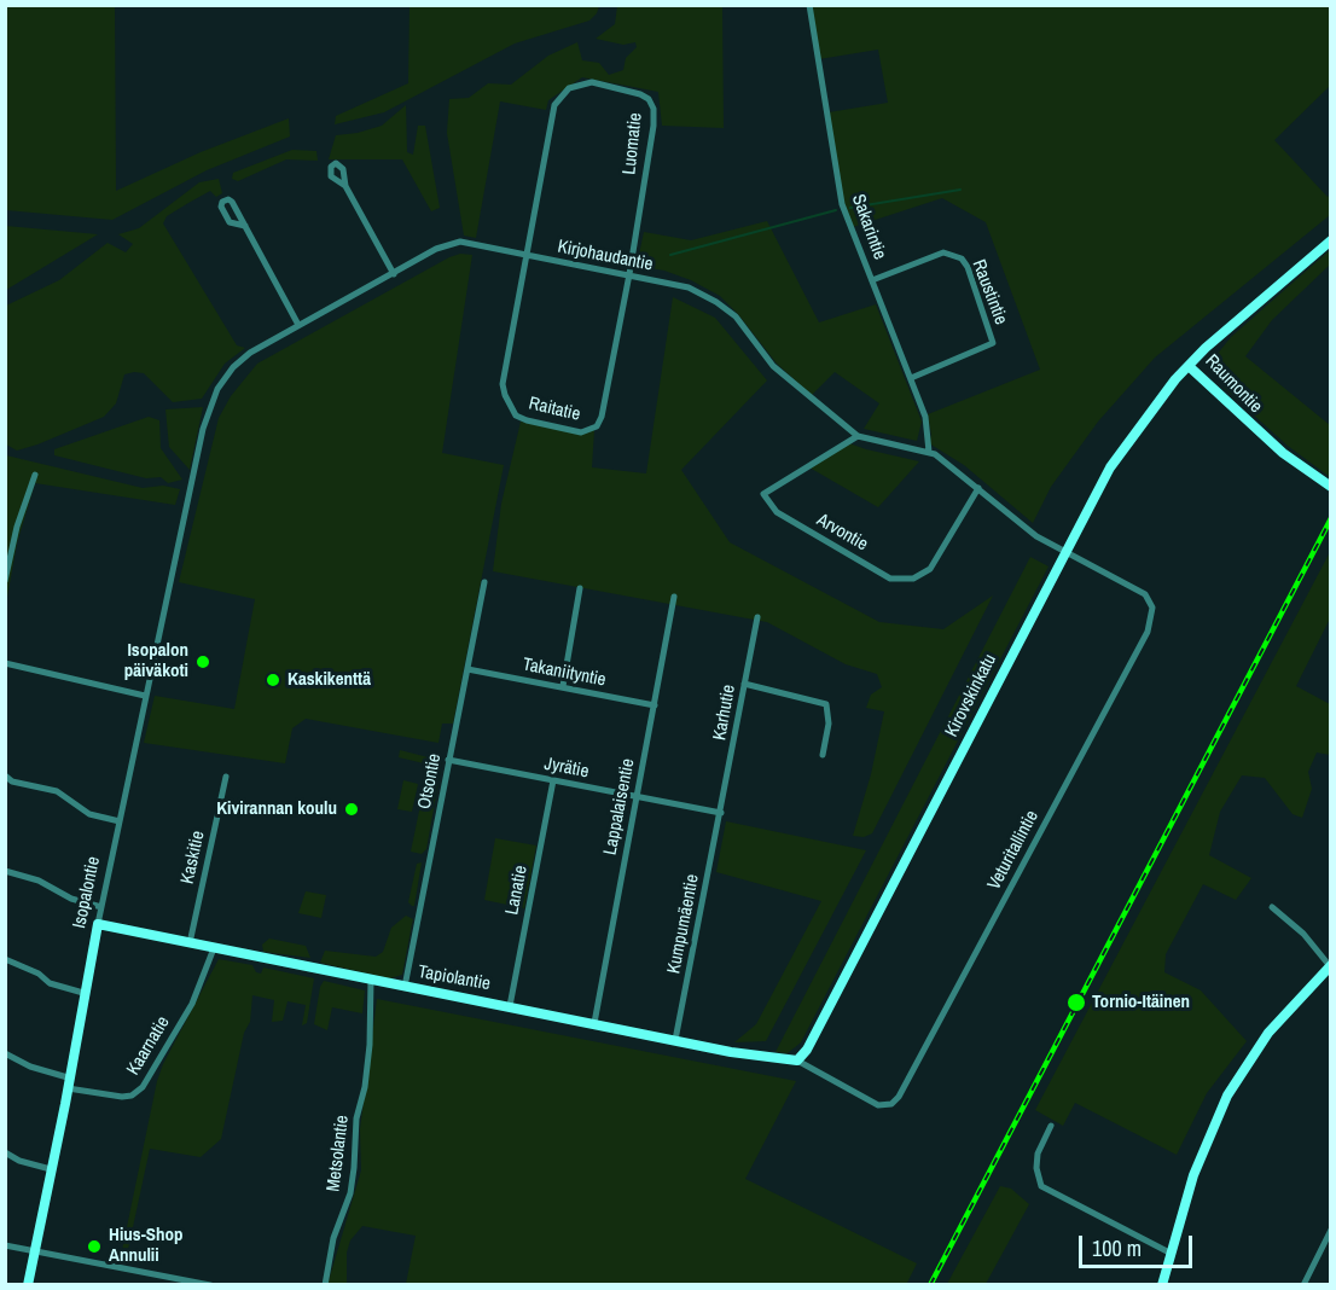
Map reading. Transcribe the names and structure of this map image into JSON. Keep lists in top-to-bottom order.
{
  "streets": {
    "street": [
      "Luomatie",
      "Sakarintie",
      "Kirjohaudantie",
      "Raustintie",
      "Raumontie",
      "Raitatie",
      "Arvontie",
      "Takaniityntie",
      "Kirovskinkatu",
      "Karhutie",
      "Jyrätie",
      "Otsontie",
      "Lappalaisentie",
      "Veturitallintie",
      "Kaskitie",
      "Lanatie",
      "Isopalontie",
      "Kumpumäentie",
      "Tapiolantie",
      "Kaarnatie",
      "Metsolantie"
    ]
  },
  "crossings": [
    ["Luomatie", "Kirjohaudantie"],
    ["Luomatie", "Raitatie"],
    ["Sakarintie", "Kirjohaudantie"],
    ["Sakarintie", "Raustintie"],
    ["Kirjohaudantie", "Raitatie"],
    ["Kirjohaudantie", "Arvontie"],
    ["Kirjohaudantie", "Kirovskinkatu"],
    ["Kirjohaudantie", "Veturitallintie"],
    ["Kirjohaudantie", "Isopalontie"],
    ["Raumontie", "Kirovskinkatu"],
    ["Takaniityntie", "Otsontie"],
    ["Takaniityntie", "Lappalaisentie"],
    ["Kirovskinkatu", "Veturitallintie"],
    ["Kirovskinkatu", "Tapiolantie"],
    ["Karhutie", "Jyrätie"],
    ["Karhutie", "Kumpumäentie"],
    ["Jyrätie", "Otsontie"],
    ["Jyrätie", "Lappalaisentie"],
    ["Jyrätie", "Lanatie"],
    ["Jyrätie", "Kumpumäentie"],
    ["Otsontie", "Tapiolantie"],
    ["Lappalaisentie", "Tapiolantie"],
    ["Veturitallintie", "Tapiolantie"],
    ["Kaskitie", "Tapiolantie"],
    ["Lanatie", "Tapiolantie"],
    ["Isopalontie", "Tapiolantie"],
    ["Isopalontie", "Kaarnatie"],
    ["Kumpumäentie", "Tapiolantie"],
    ["Tapiolantie", "Kaarnatie"],
    ["Tapiolantie", "Metsolantie"]
  ],
  "places": [
    "Isopalon päiväkoti",
    "Kaskikenttä",
    "Kivirannan koulu",
    "Tornio-Itäinen",
    "Hius-Shop Annulii"
  ],
  "scale_bar": "100 m"
}
